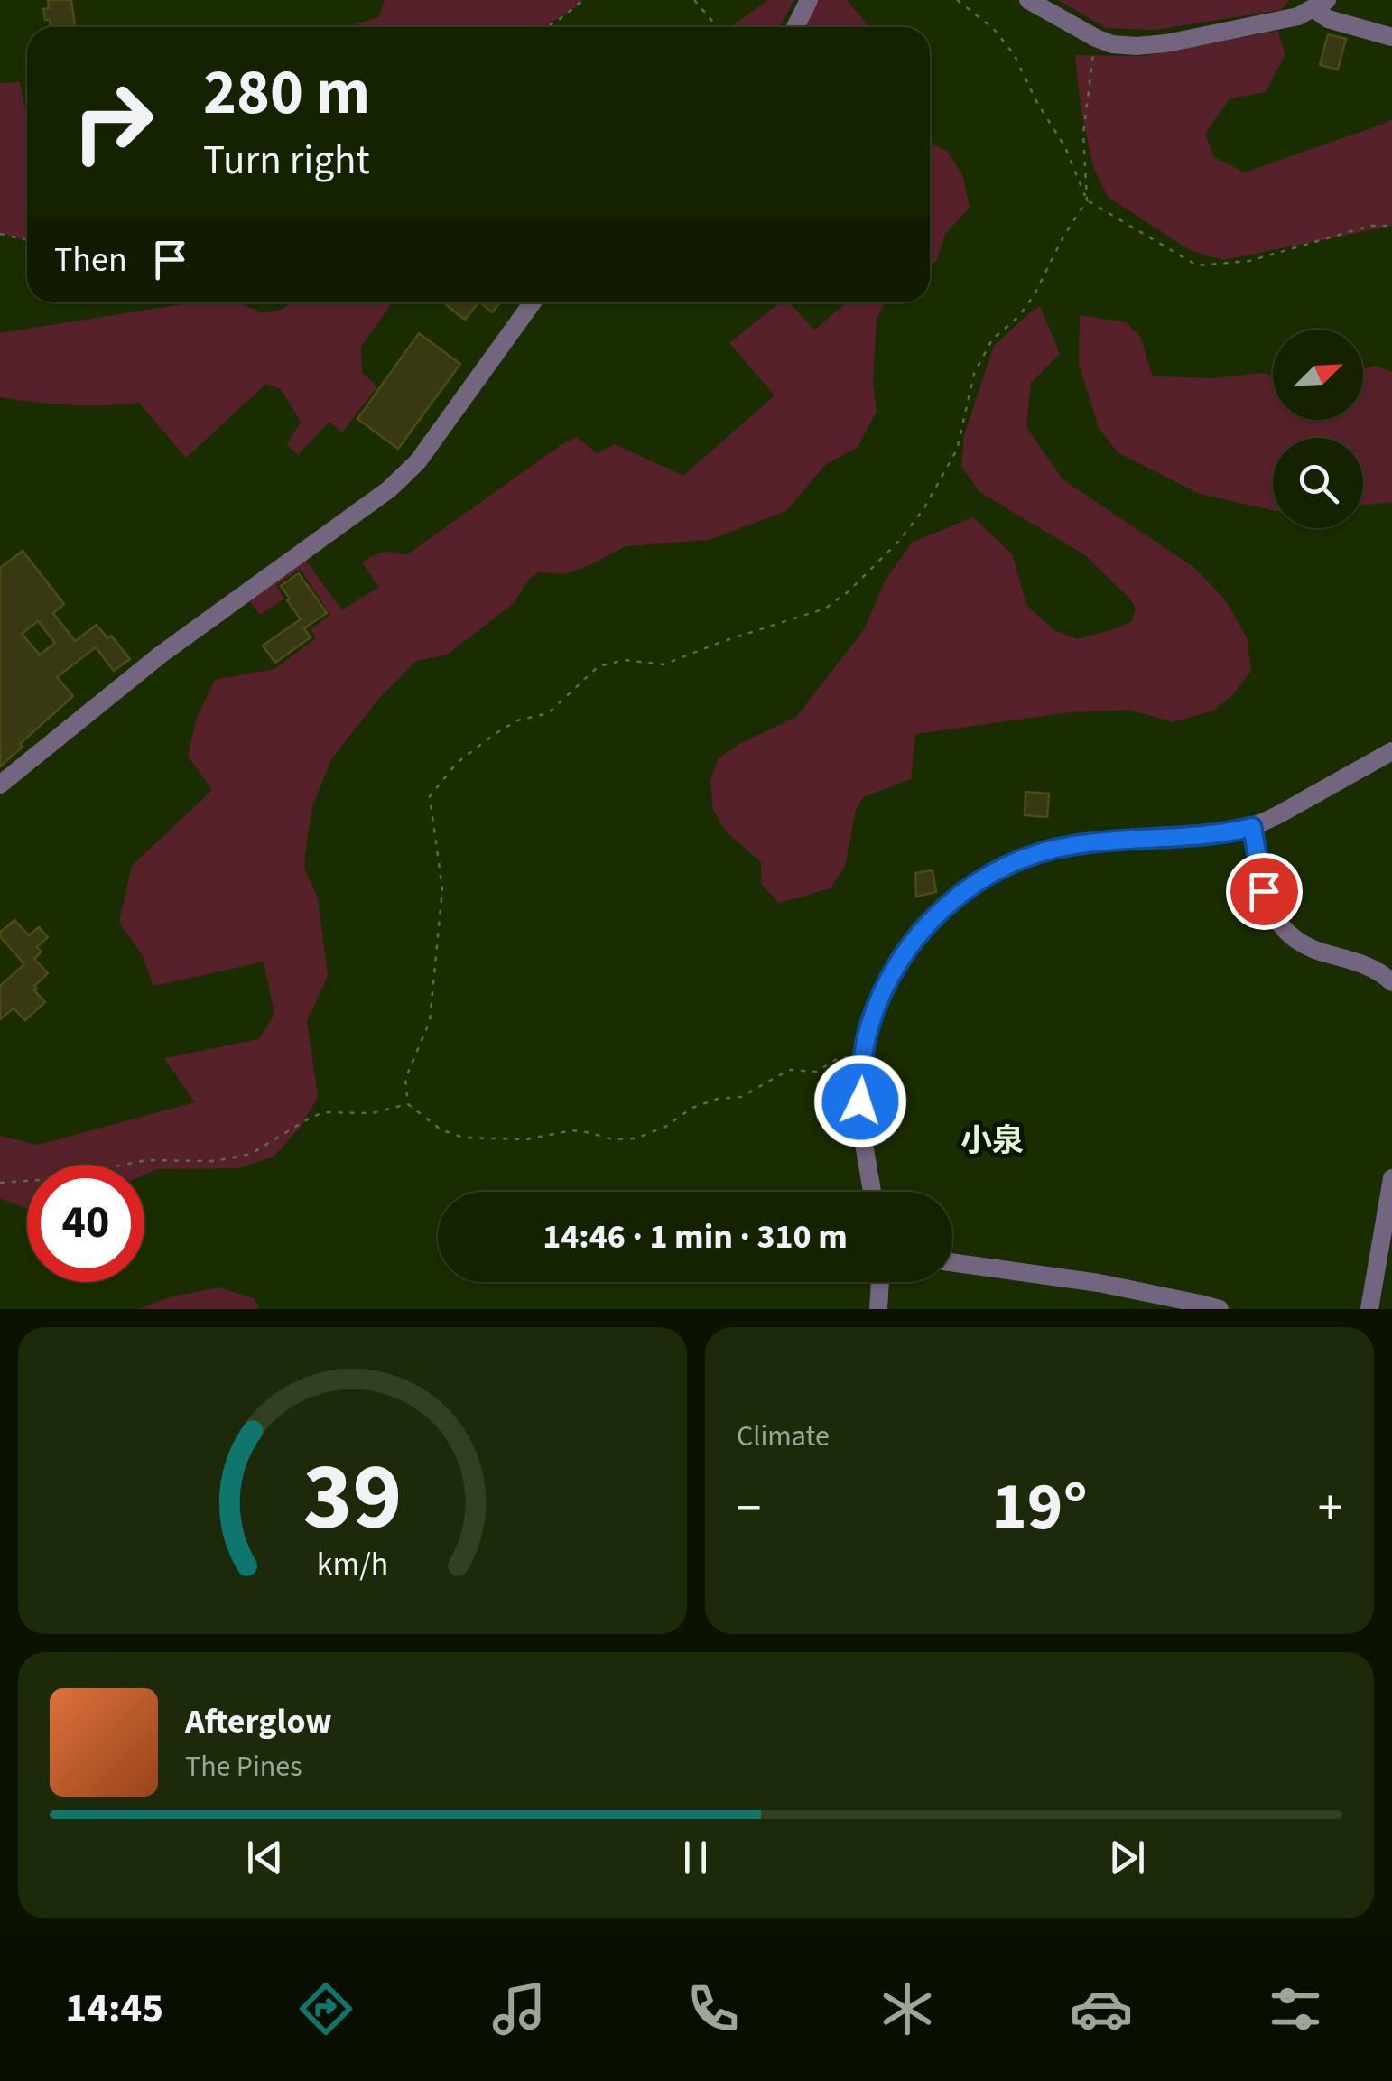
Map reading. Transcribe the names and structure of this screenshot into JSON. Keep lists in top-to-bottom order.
{
  "districts": ["小泉"],
  "north": "top right",
  "page": {
    "turn": ["280 m", "Turn right"],
    "then": "Then",
    "limit": "40",
    "trip": "14:46 · 1 min · 310 m",
    "tile": "Climate",
    "heat": ["−", "19°", "+"],
    "song": ["Afterglow", "The Pines"],
    "tabs": "14:45",
    "gauge": ["39", "km/h"]
  }
}
